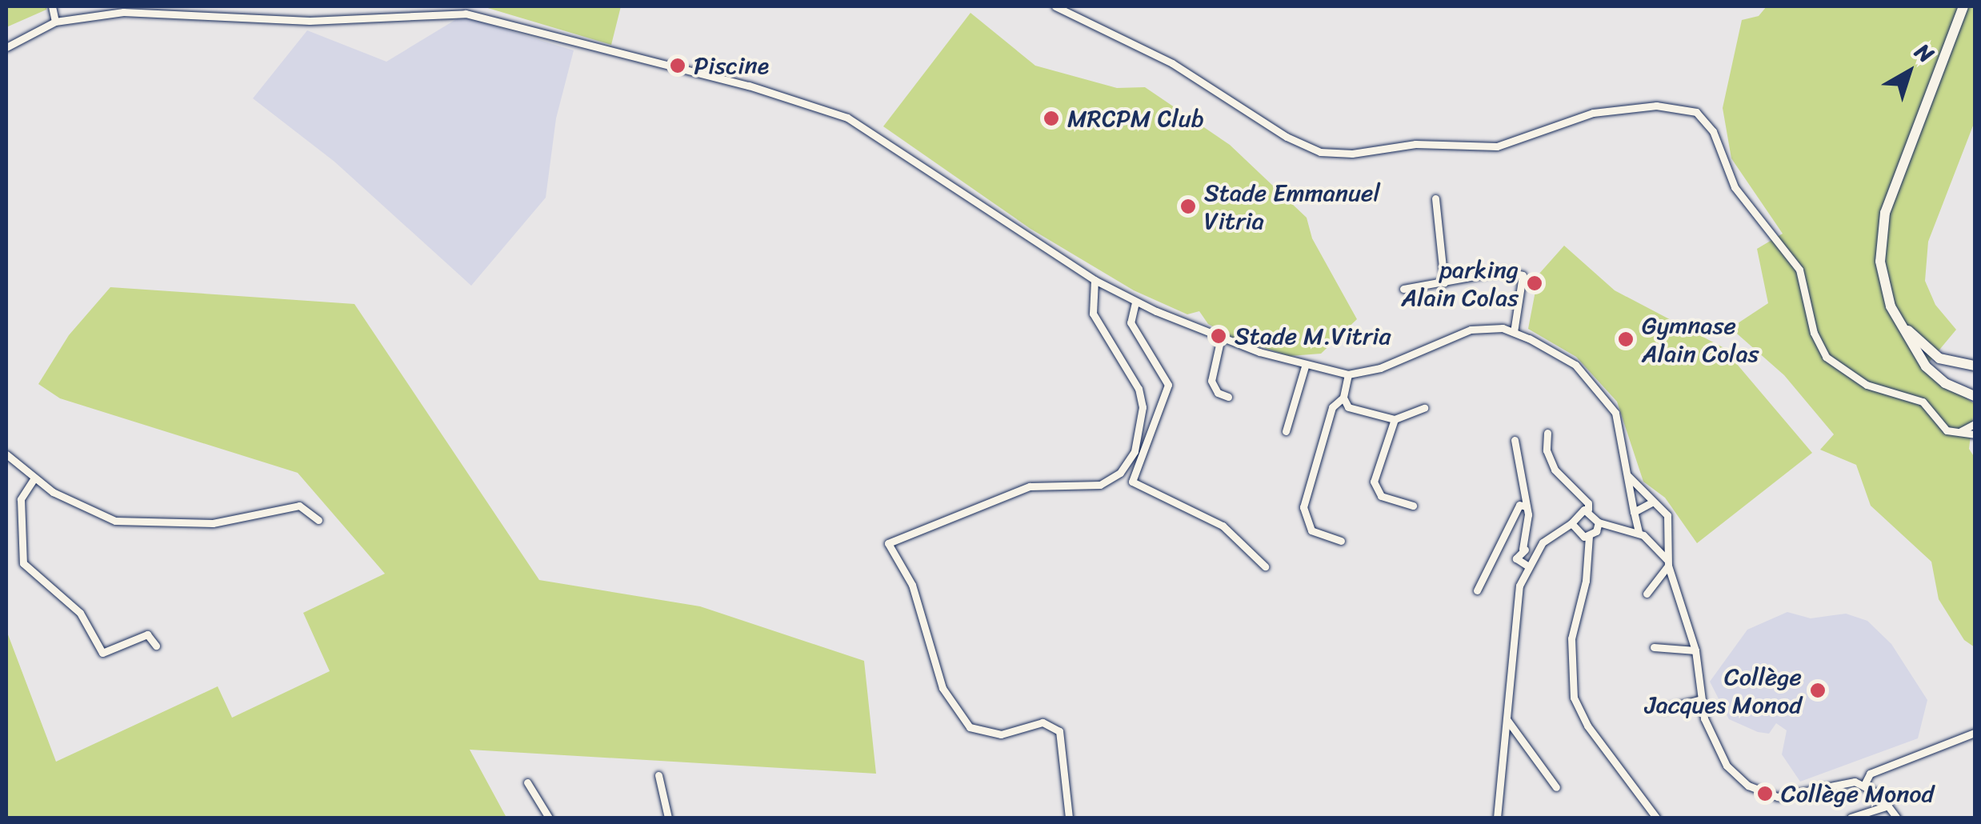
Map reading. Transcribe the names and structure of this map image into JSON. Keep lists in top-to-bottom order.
{
  "places": [
    "Piscine",
    "MRCPM Club",
    "Stade Emmanuel Vitria",
    "parking Alain Colas",
    "Stade M.Vitria",
    "Gymnase Alain Colas",
    "Collège Jacques Monod",
    "Collège Monod"
  ],
  "north": "top right"
}
